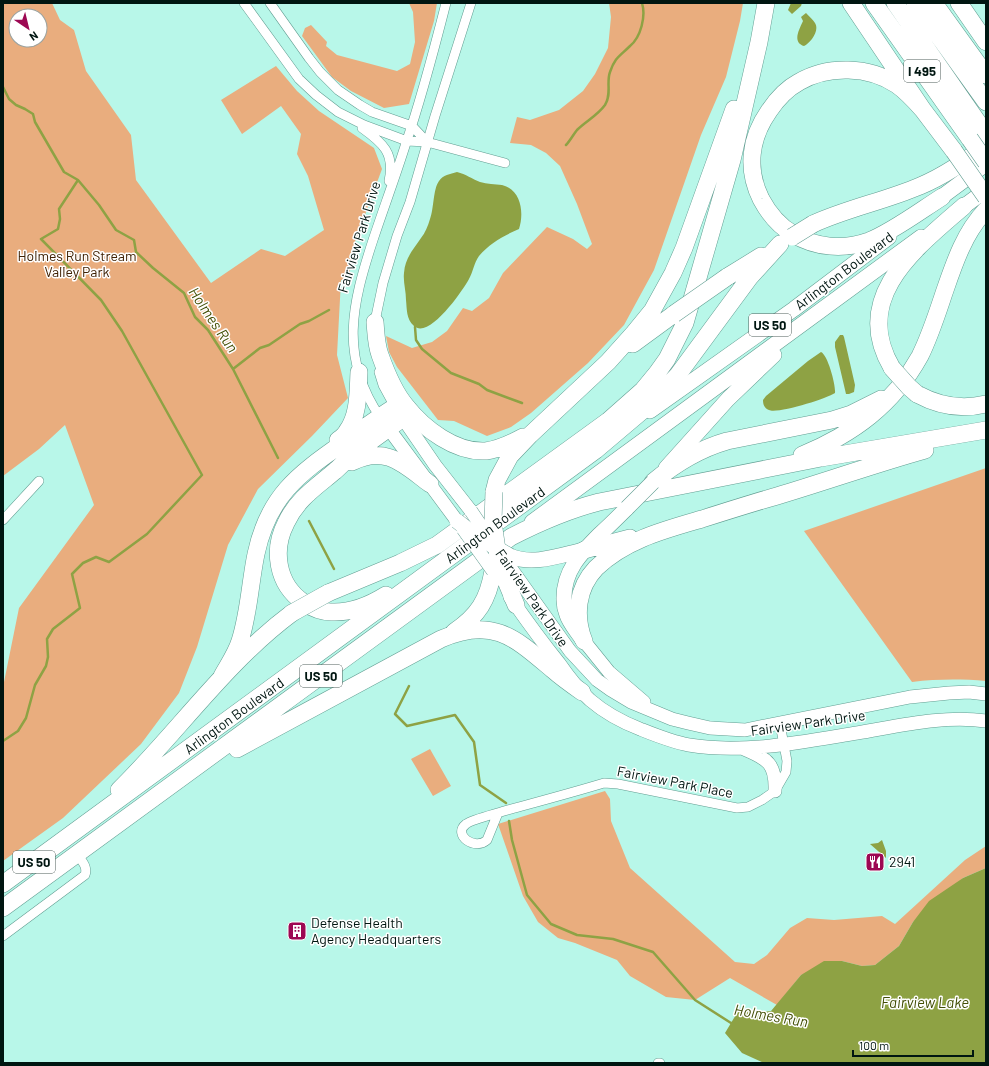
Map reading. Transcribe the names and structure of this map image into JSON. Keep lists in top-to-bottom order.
{
  "streets": {
    "highway": ["I 495", "Arlington Boulevard", "US 50"],
    "main road": ["Fairview Park Drive"],
    "street": ["Fairview Park Place"]
  },
  "crossings": [
    ["I 495", "Arlington Boulevard"],
    ["Fairview Park Drive", "Fairview Park Place"]
  ],
  "water": ["Holmes Run", "Fairview Lake"],
  "parks": ["Holmes Run Stream Valley Park"],
  "places": {
    "restaurant": ["2941"],
    "building": ["Defense Health Agency Headquarters"]
  },
  "scale_bar": "100 m",
  "north": "bottom right"
}
